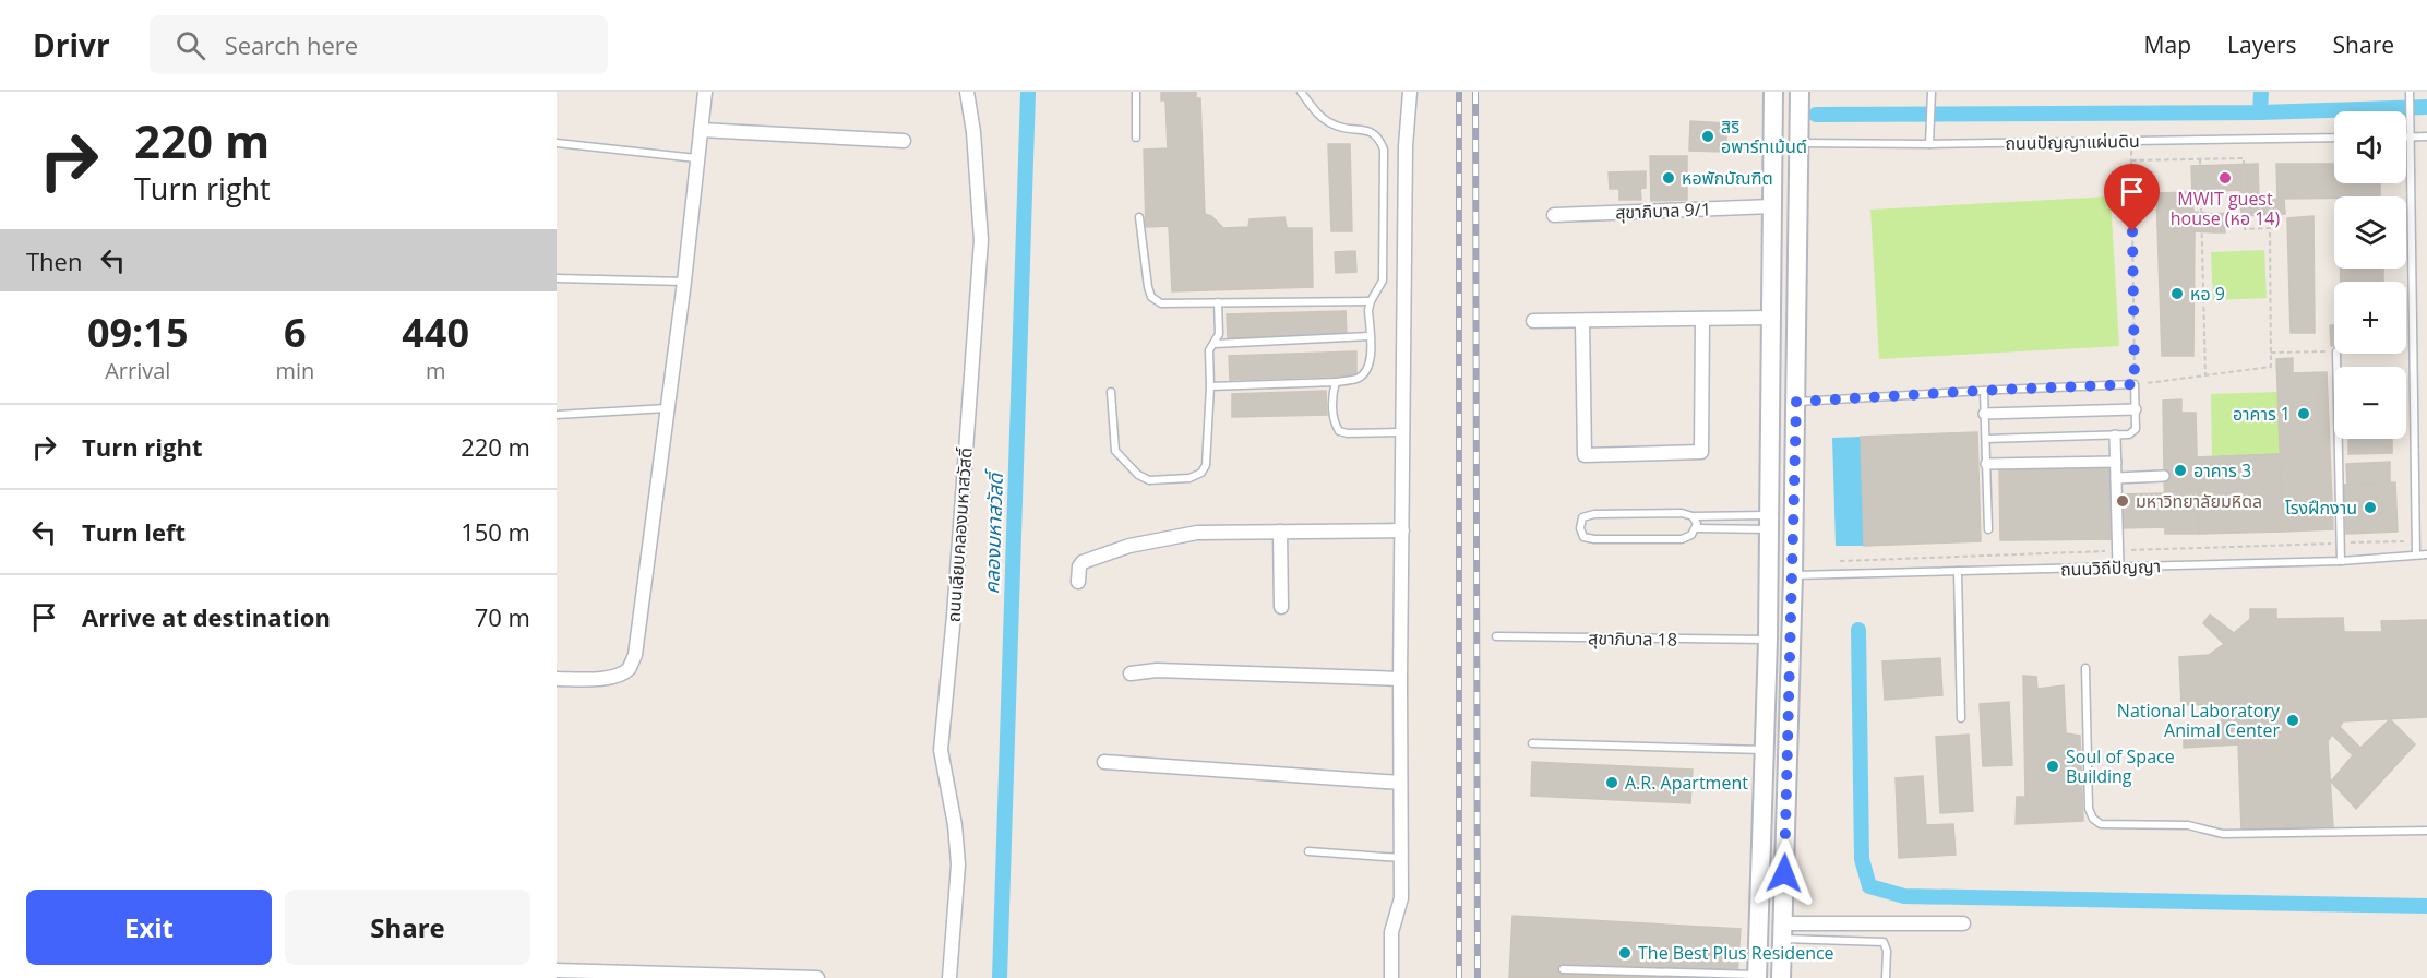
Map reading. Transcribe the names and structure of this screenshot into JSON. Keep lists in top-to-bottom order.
{
  "streets": {
    "street": ["สุขาภิบาล 9/1", "ถนนเลียบคลองมหาสวัสดิ์"],
    "lane": ["ถนนปัญญาแผ่นดิน", "ถนนวิถีปัญญา", "สุขาภิบาล 18"]
  },
  "water": ["คลองมหาสวัสดิ์"],
  "places": [
    "สิริ อพาร์ทเม้นต์",
    "หอพักบัณฑิต",
    "MWIT guest house (หอ 14)",
    "หอ 9",
    "อาคาร 1",
    "อาคาร 3",
    "มหาวิทยาลัยมหิดล",
    "โรงฝึกงาน",
    "National Laboratory Animal Center",
    "Soul of Space Building",
    "A.R. Apartment",
    "The Best Plus Residence"
  ],
  "page": {
    "header": "Drivr",
    "search": "Search here",
    "nav": ["Map", "Layers", "Share"],
    "turn": ["220 m", "Turn right"],
    "map_buttons": ["+", "−"],
    "then": "Then",
    "eta": [
      "09:15",
      "Arrival",
      "6",
      "min",
      "440",
      "m"
    ],
    "list": [
      {
        "name": "Turn right",
        "value": "220 m"
      },
      {
        "name": "Turn left",
        "value": "150 m"
      },
      {
        "name": "Arrive at destination",
        "value": "70 m"
      }
    ],
    "buttons": ["Exit", "Share"]
  }
}
